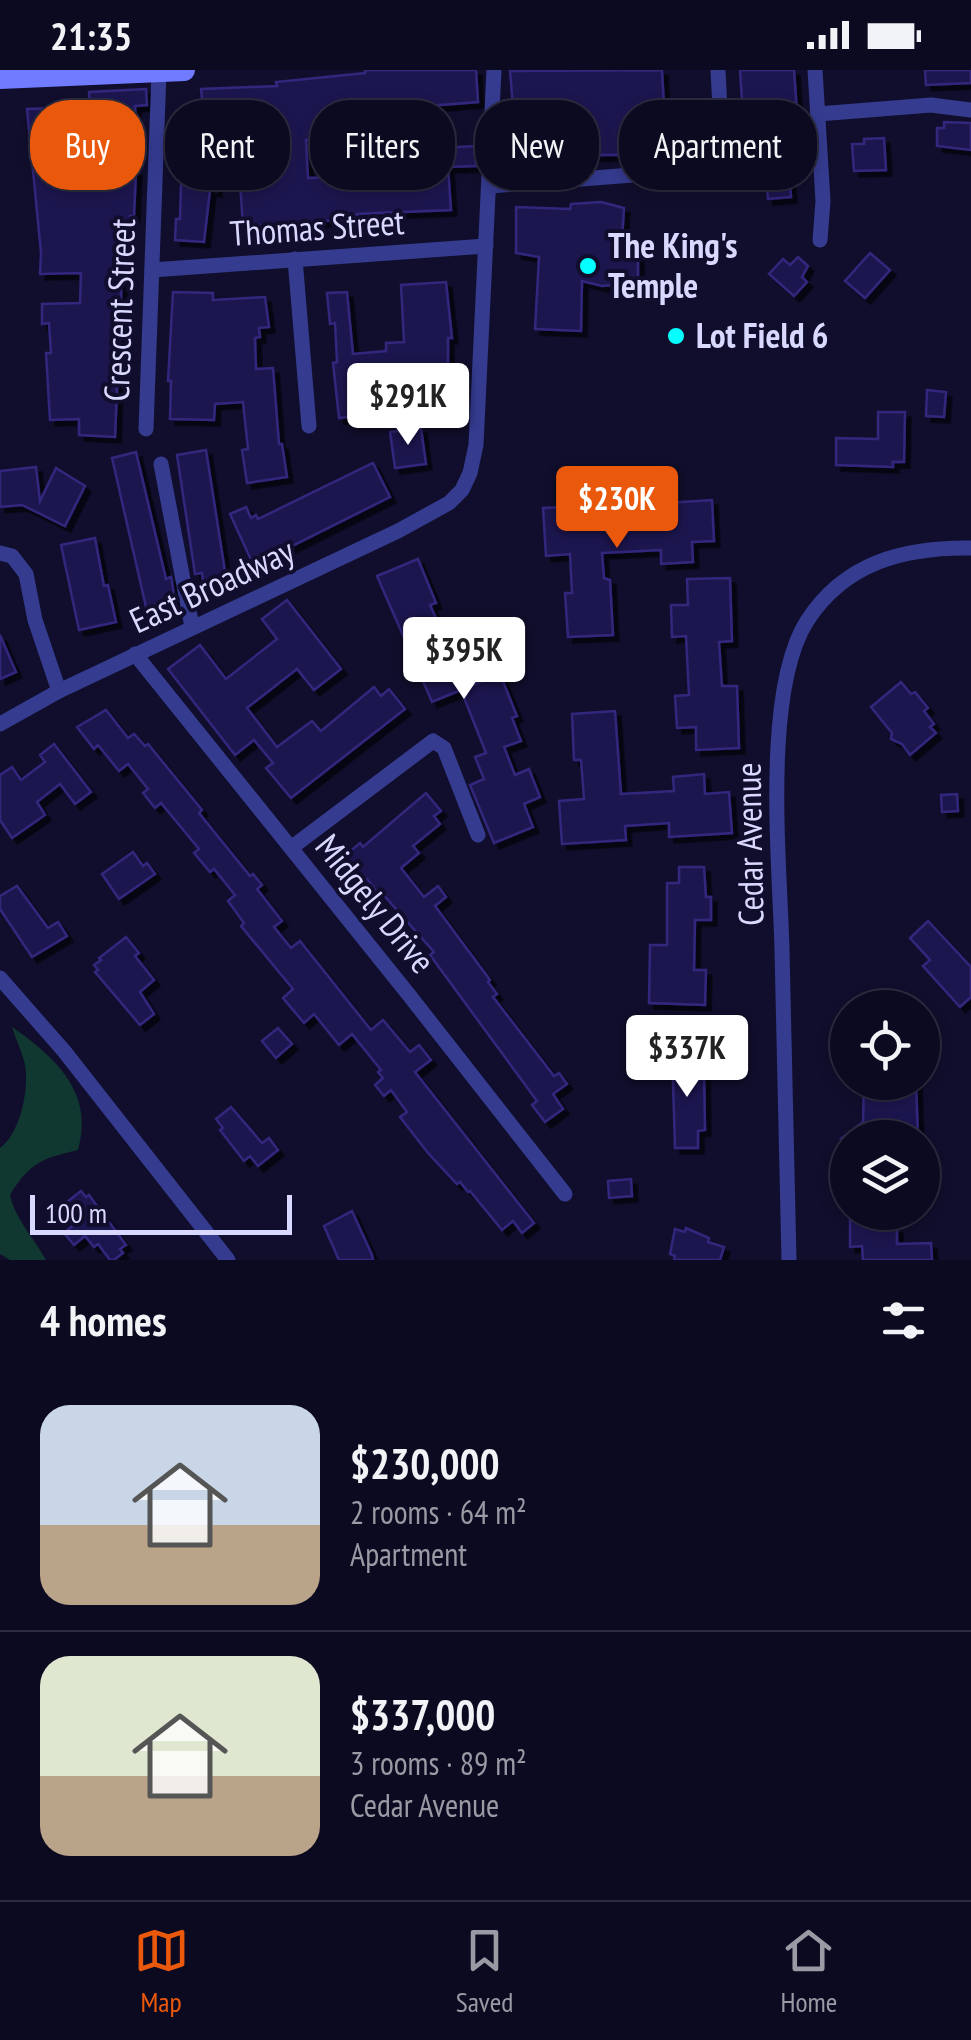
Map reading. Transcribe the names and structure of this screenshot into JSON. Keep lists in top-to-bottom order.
{
  "streets": {
    "street": [
      "Thomas Street",
      "Crescent Street",
      "East Broadway",
      "Cedar Avenue",
      "Midgely Drive"
    ]
  },
  "crossings": [
    ["Thomas Street", "Crescent Street"],
    ["Thomas Street", "East Broadway"],
    ["East Broadway", "Midgely Drive"]
  ],
  "places": ["The King's Temple", "Lot Field 6"],
  "scale_bar": "100 m",
  "page": {
    "status": "21:35",
    "chip": [
      "Buy",
      "Rent",
      "Filters",
      "New",
      "Apartment"
    ],
    "price": [
      "$291K",
      "$230K",
      "$395K",
      "$337K"
    ],
    "scale": "100 m",
    "heading": "4 homes",
    "list": [
      {
        "name": "$230,000",
        "note": "2 rooms · 64 m² · Apartment"
      },
      {
        "name": "$337,000",
        "note": "3 rooms · 89 m² · Cedar Avenue"
      }
    ],
    "tabs": ["Map", "Saved", "Home"]
  }
}
